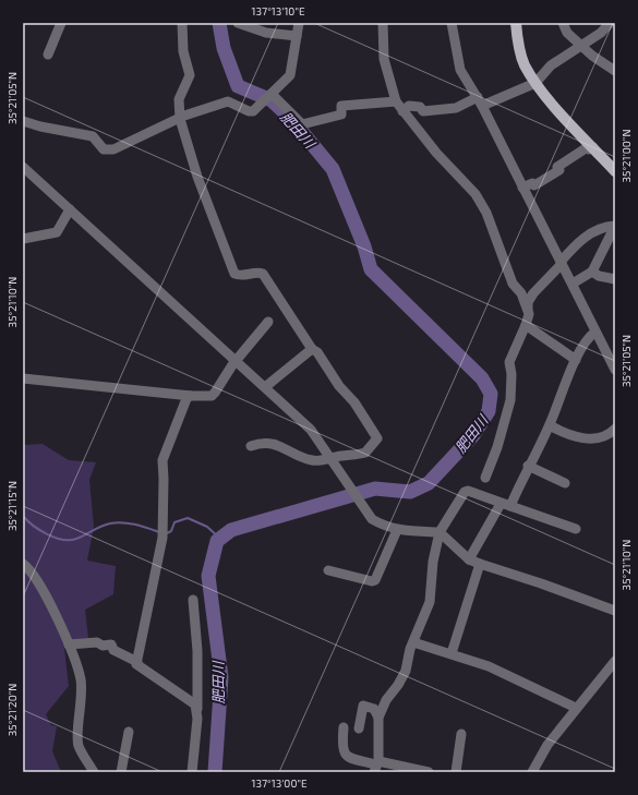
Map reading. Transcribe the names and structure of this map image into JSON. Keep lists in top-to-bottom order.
{
  "water": ["肥田川"],
  "coordinates": [
    "137°13'10\"E",
    "35°21'05\"N",
    "35°21'00\"N",
    "35°21'10\"N",
    "35°21'15\"N",
    "35°21'20\"N",
    "137°13'00\"E"
  ]
}
